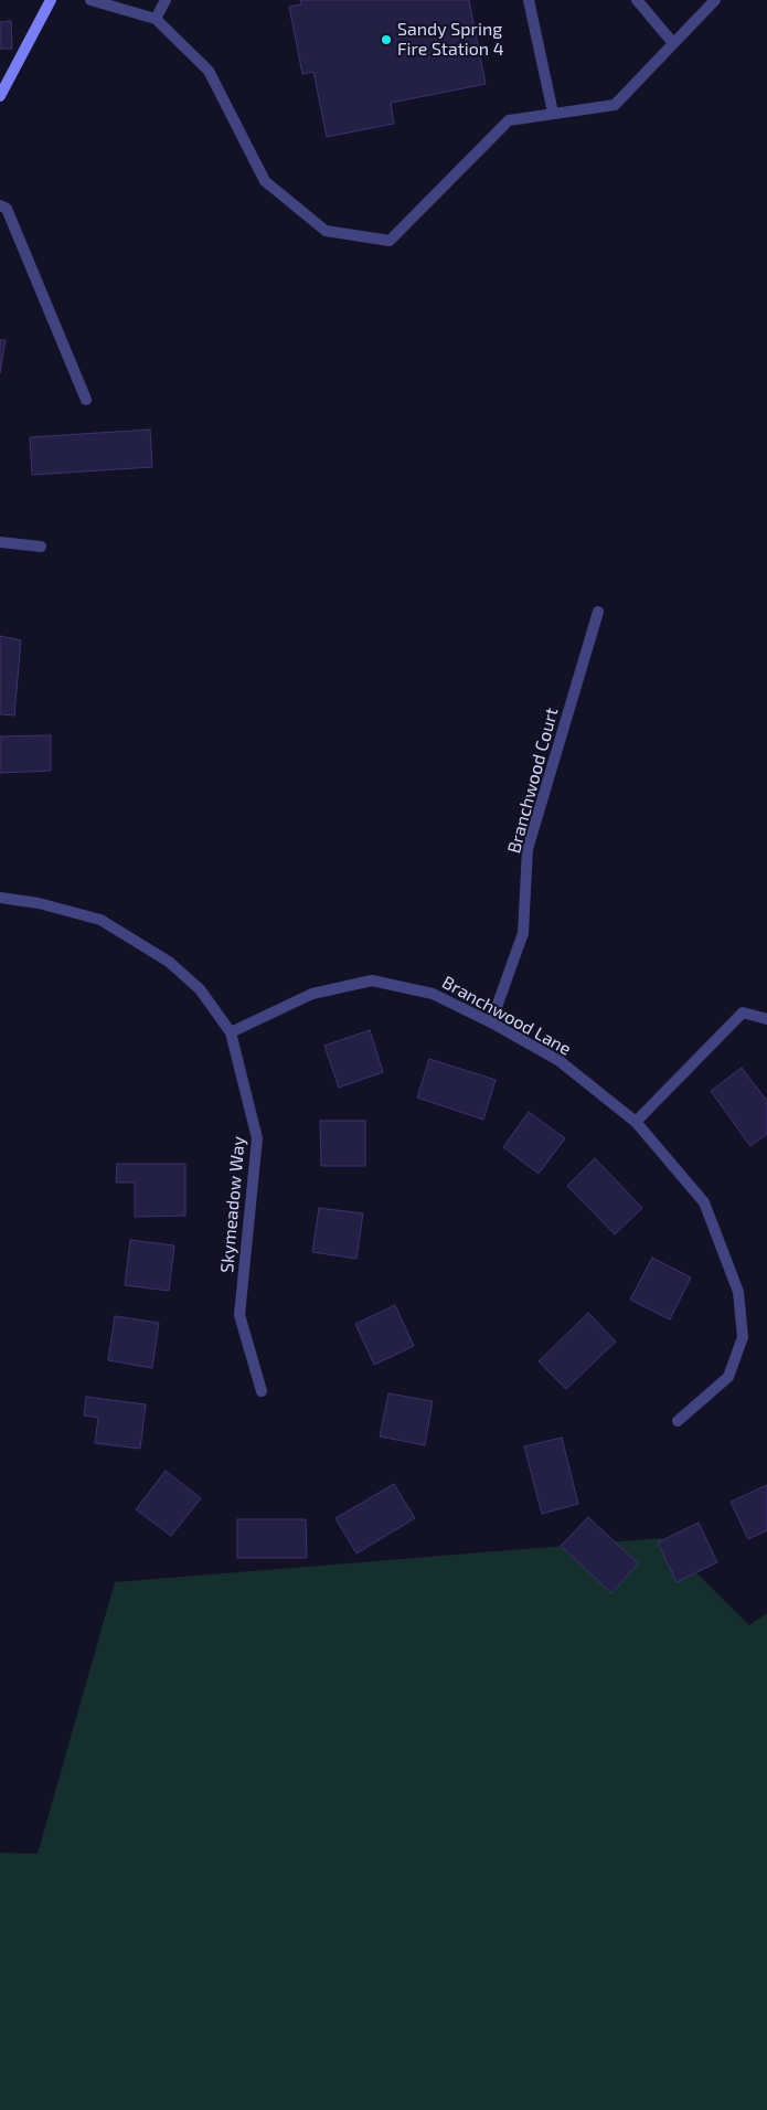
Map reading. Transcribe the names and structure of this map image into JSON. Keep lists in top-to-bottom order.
{
  "streets": {
    "street": ["Branchwood Court", "Branchwood Lane", "Skymeadow Way"]
  },
  "crossings": [
    ["Branchwood Court", "Branchwood Lane"],
    ["Branchwood Lane", "Skymeadow Way"]
  ],
  "places": ["Sandy Spring Fire Station 4"]
}
